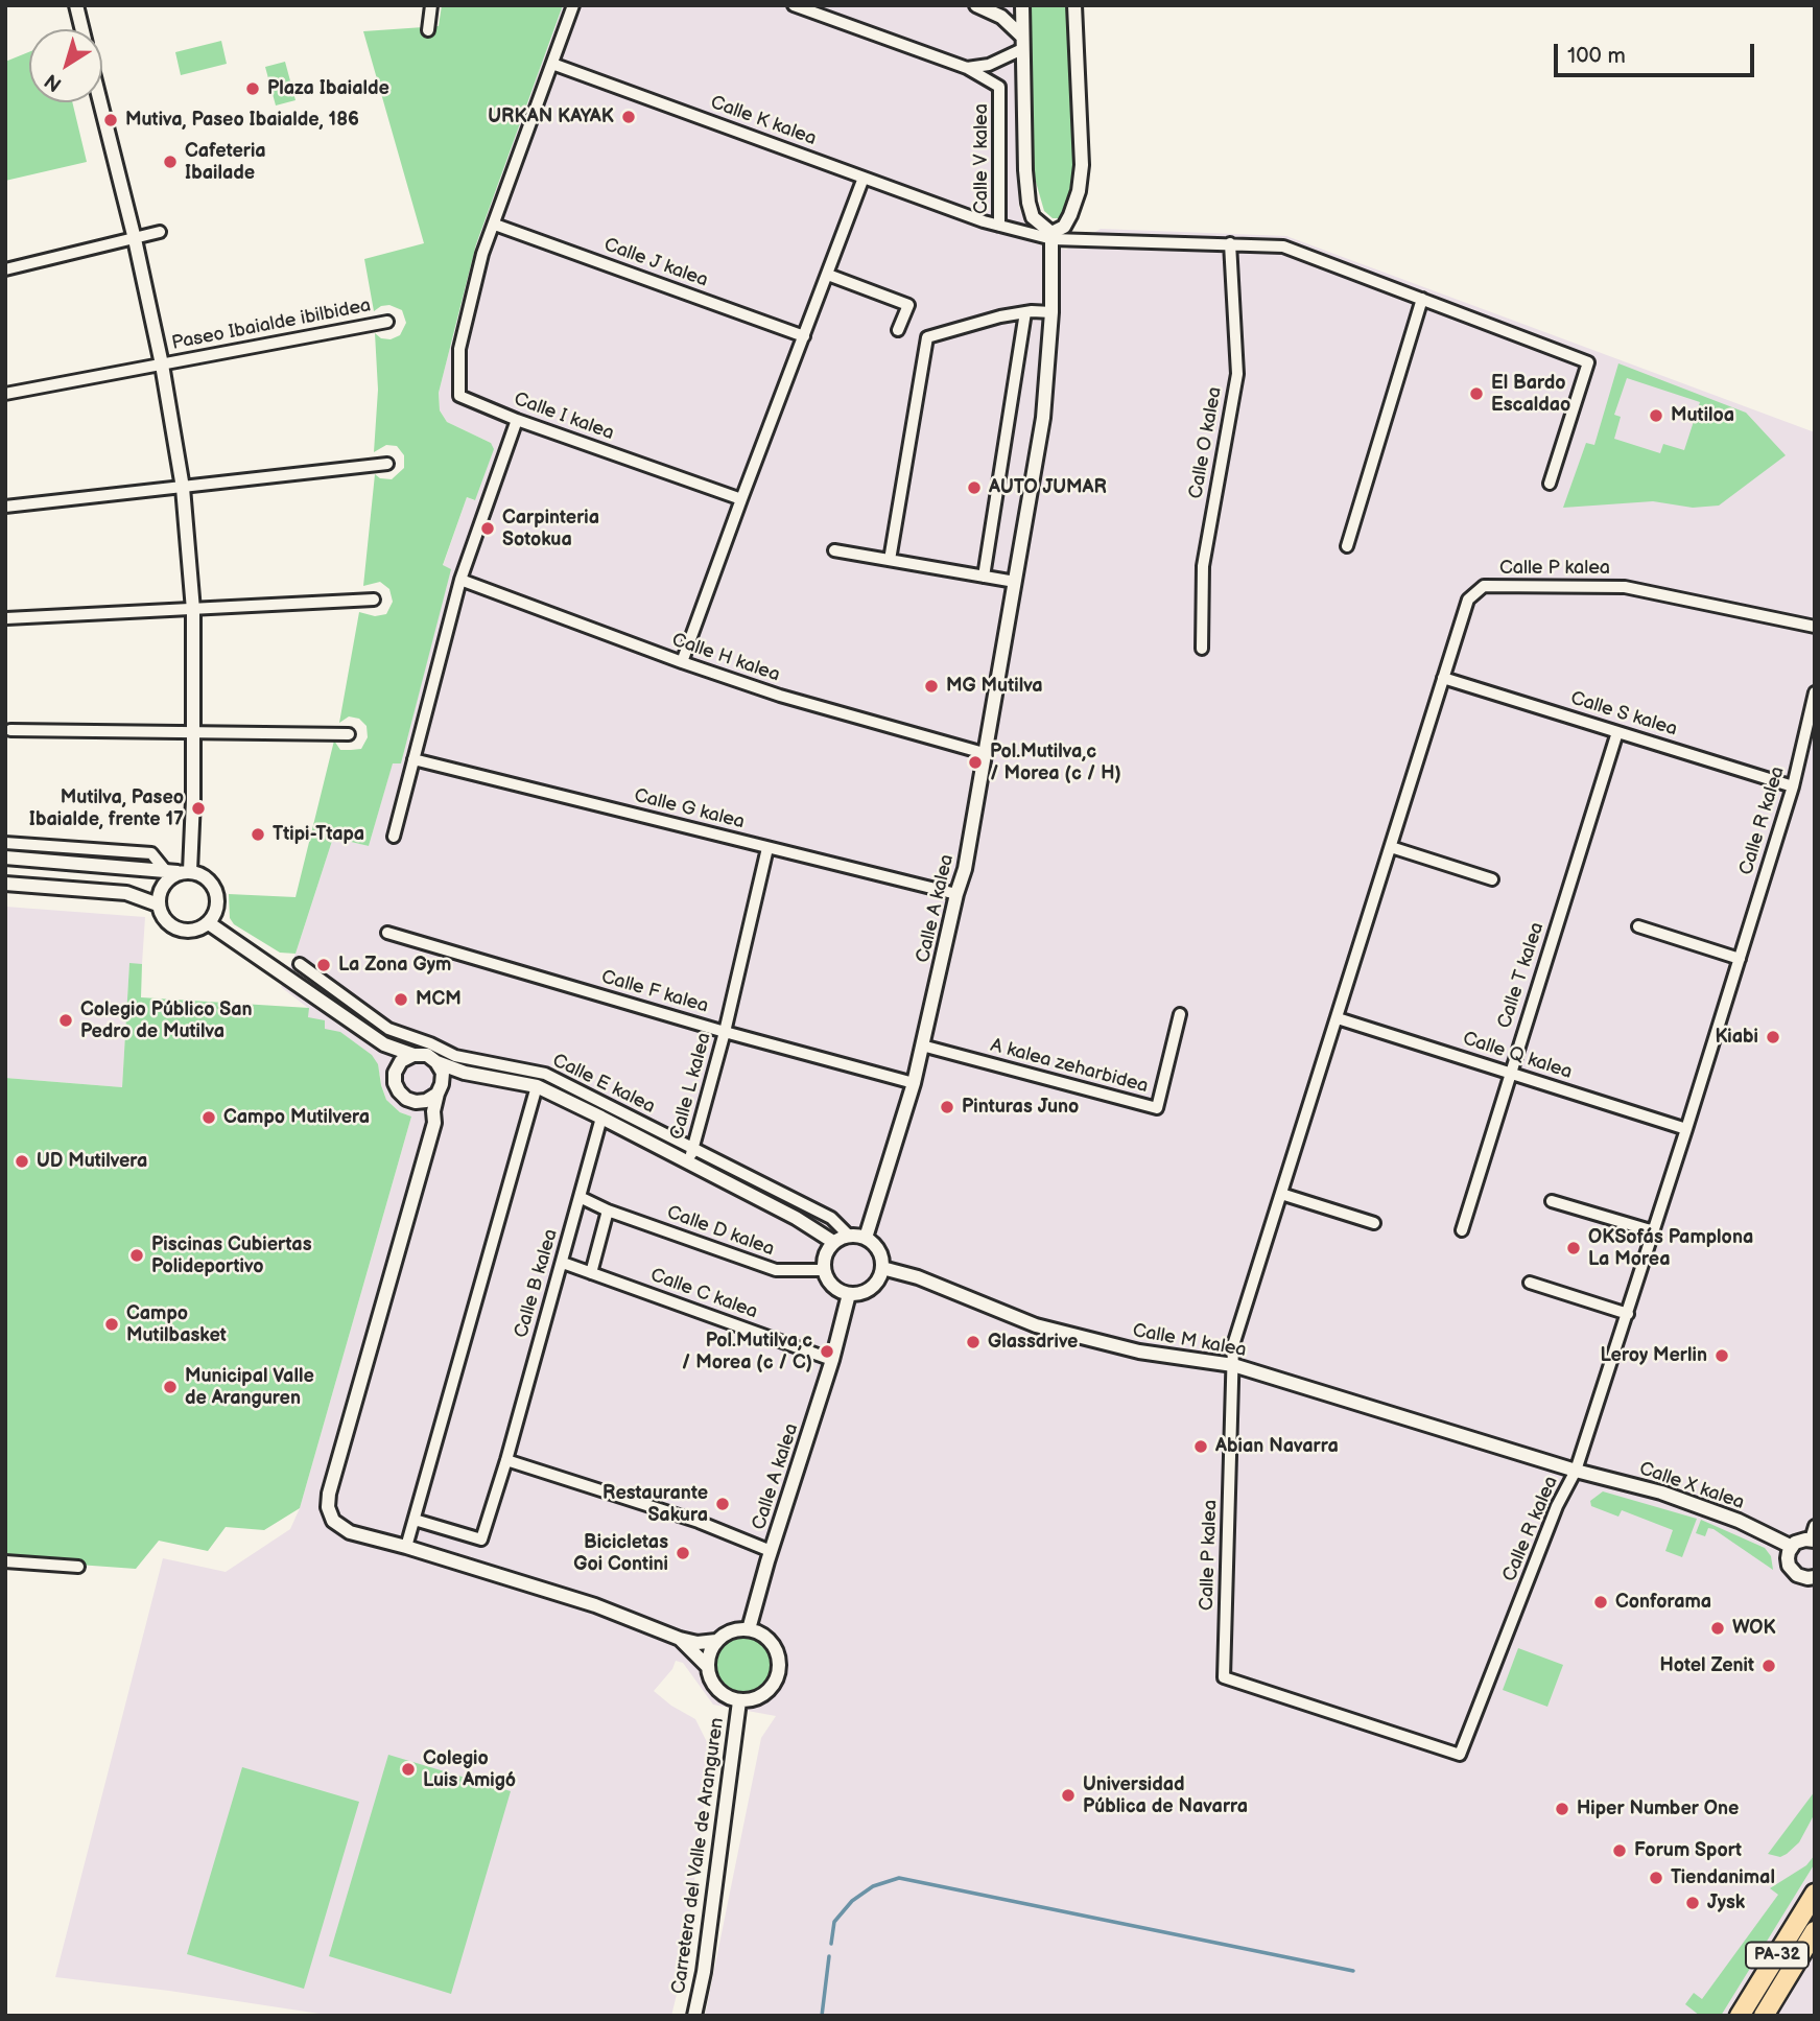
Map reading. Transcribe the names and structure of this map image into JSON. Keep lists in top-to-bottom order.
{
  "streets": {
    "highway": ["PA-32"],
    "street": [
      "Calle K kalea",
      "Calle V kalea",
      "Calle J kalea",
      "Paseo Ibaialde ibilbidea",
      "Calle I kalea",
      "Calle O kalea",
      "Calle P kalea",
      "Calle H kalea",
      "Calle S kalea",
      "Calle G kalea",
      "Calle R kalea",
      "Calle A kalea",
      "Calle T kalea",
      "Calle F kalea",
      "Calle Q kalea",
      "A kalea zeharbidea",
      "Calle E kalea",
      "Calle L kalea",
      "Calle D kalea",
      "Calle B kalea",
      "Calle C kalea",
      "Calle M kalea",
      "Calle X kalea",
      "Carretera del Valle de Aranguren"
    ]
  },
  "crossings": [
    ["Calle K kalea", "Calle V kalea"],
    ["Calle K kalea", "Calle A kalea"],
    ["Calle J kalea", "Calle I kalea"],
    ["Calle P kalea", "Calle S kalea"],
    ["Calle P kalea", "Calle R kalea"],
    ["Calle P kalea", "Calle Q kalea"],
    ["Calle P kalea", "Calle M kalea"],
    ["Calle H kalea", "Calle A kalea"],
    ["Calle S kalea", "Calle R kalea"],
    ["Calle S kalea", "Calle T kalea"],
    ["Calle G kalea", "Calle A kalea"],
    ["Calle G kalea", "Calle L kalea"],
    ["Calle R kalea", "Calle Q kalea"],
    ["Calle R kalea", "Calle M kalea"],
    ["Calle R kalea", "Calle X kalea"],
    ["Calle A kalea", "Calle F kalea"],
    ["Calle A kalea", "A kalea zeharbidea"],
    ["Calle A kalea", "Calle E kalea"],
    ["Calle A kalea", "Calle D kalea"],
    ["Calle A kalea", "Calle C kalea"],
    ["Calle A kalea", "Calle M kalea"],
    ["Calle A kalea", "Carretera del Valle de Aranguren"],
    ["Calle T kalea", "Calle Q kalea"],
    ["Calle F kalea", "Calle L kalea"],
    ["Calle E kalea", "Calle L kalea"],
    ["Calle E kalea", "Calle D kalea"],
    ["Calle E kalea", "Calle B kalea"],
    ["Calle E kalea", "Calle M kalea"],
    ["Calle D kalea", "Calle B kalea"],
    ["Calle D kalea", "Calle M kalea"],
    ["Calle B kalea", "Calle C kalea"],
    ["Calle M kalea", "Calle X kalea"]
  ],
  "places": [
    "Plaza Ibaialde",
    "URKAN KAYAK",
    "Mutiva, Paseo Ibaialde, 186",
    "Cafeteria Ibailade",
    "El Bardo Escaldao",
    "Mutiloa",
    "AUTO JUMAR",
    "Carpinteria Sotokua",
    "MG Mutilva",
    "Pol.Mutilva,c / Morea (c / H)",
    "Mutilva, Paseo Ibaialde, frente 17",
    "Ttipi-Ttapa",
    "La Zona Gym",
    "MCM",
    "Colegio Público San Pedro de Mutilva",
    "Kiabi",
    "Pinturas Juno",
    "Campo Mutilvera",
    "UD Mutilvera",
    "OKSofás Pamplona La Morea",
    "Piscinas Cubiertas Polideportivo",
    "Campo Mutilbasket",
    "Glassdrive",
    "Pol.Mutilva,c / Morea (c / C)",
    "Leroy Merlin",
    "Municipal Valle de Aranguren",
    "Abian Navarra",
    "Restaurante Sakura",
    "Bicicletas Goi Contini",
    "Conforama",
    "WOK",
    "Hotel Zenit",
    "Colegio Luis Amigó",
    "Universidad Pública de Navarra",
    "Hiper Number One",
    "Forum Sport",
    "Tiendanimal",
    "Jysk"
  ],
  "scale_bar": "100 m",
  "north": "bottom left"
}
